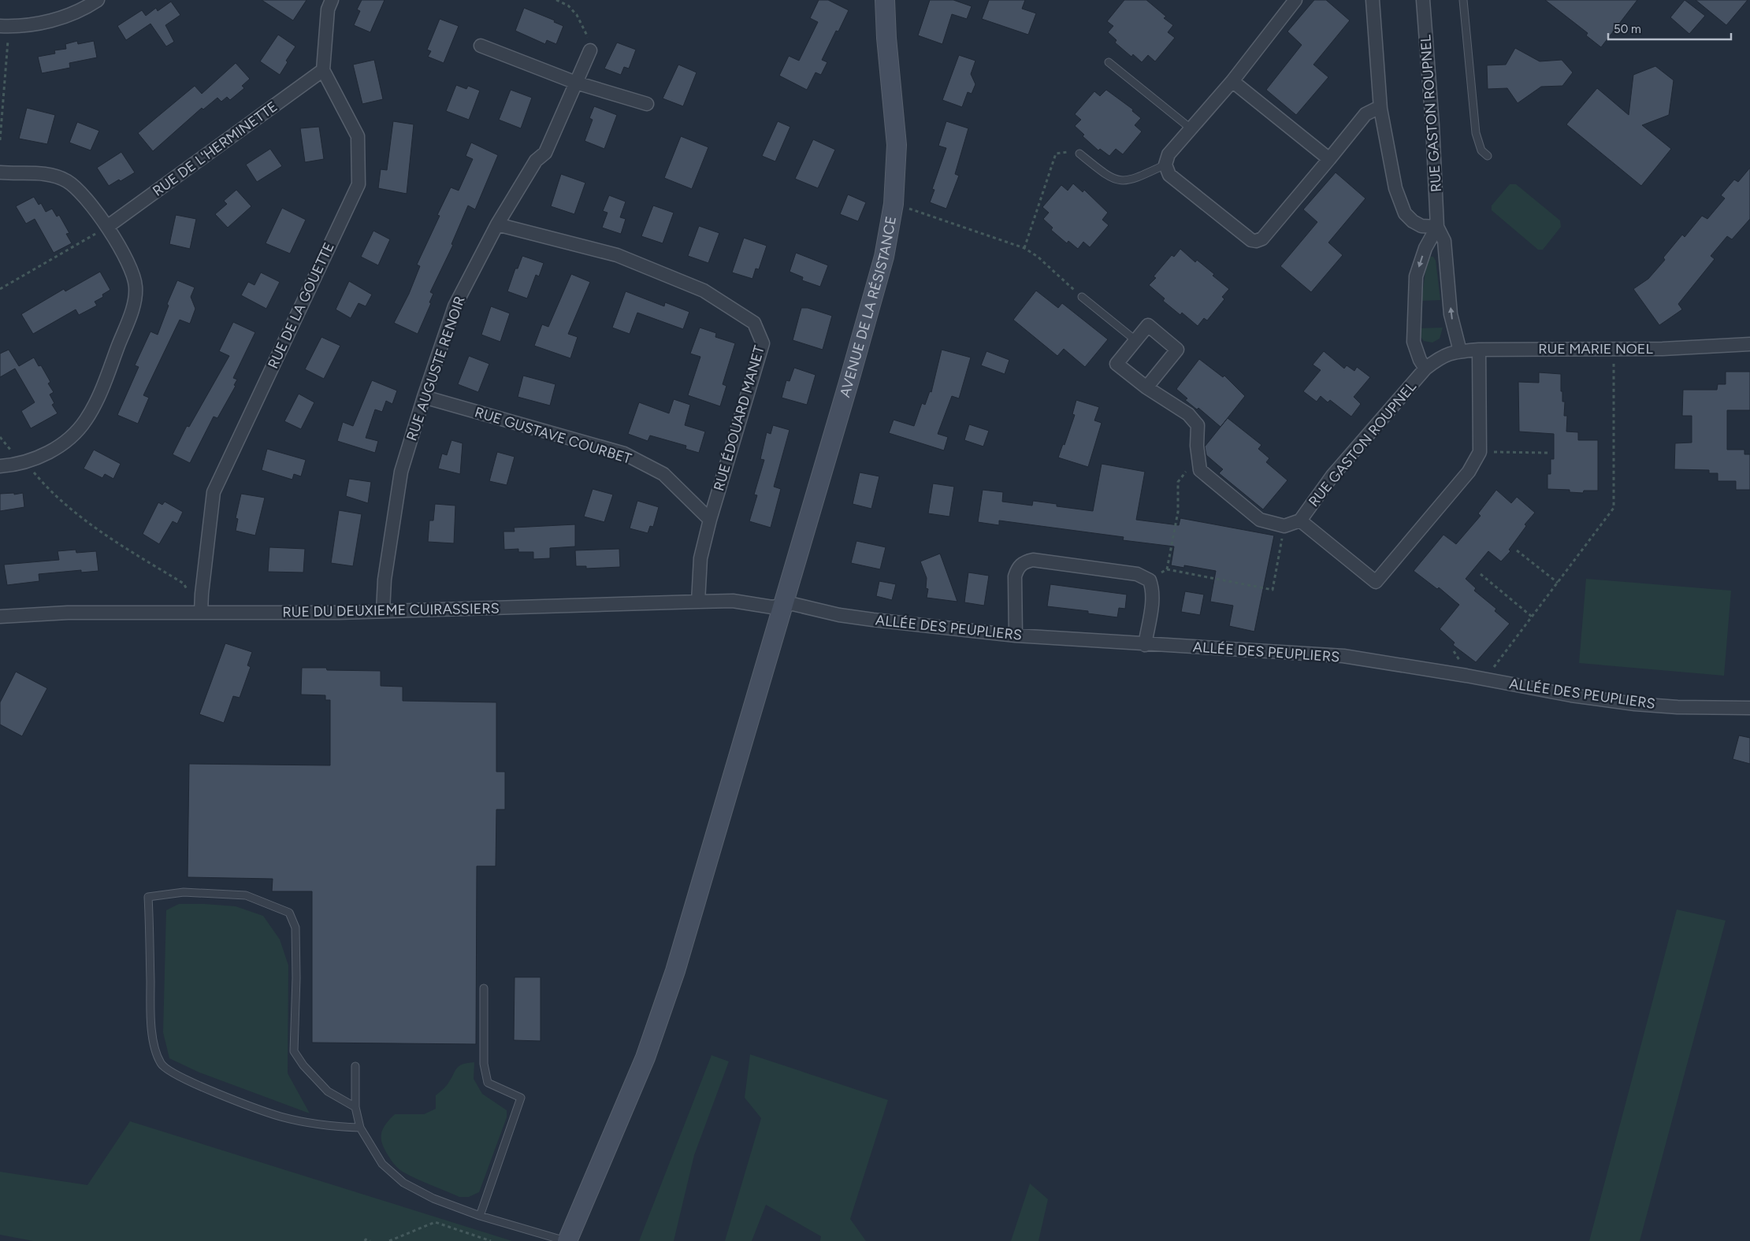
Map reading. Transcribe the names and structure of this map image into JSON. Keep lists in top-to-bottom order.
{
  "streets": {
    "main road": ["AVENUE DE LA RÉSISTANCE"],
    "street": [
      "RUE GASTON ROUPNEL",
      "RUE DE L'HERMINETTE",
      "RUE DE LA GOUETTE",
      "RUE MARIE NOEL",
      "RUE AUGUSTE RENOIR",
      "RUE ÉDOUARD MANET",
      "RUE GUSTAVE COURBET",
      "RUE DU DEUXIEME CUIRASSIERS",
      "ALLÉE DES PEUPLIERS"
    ]
  },
  "crossings": [
    ["RUE GASTON ROUPNEL", "RUE MARIE NOEL"],
    ["RUE DE L'HERMINETTE", "RUE DE LA GOUETTE"],
    ["RUE DE LA GOUETTE", "RUE DU DEUXIEME CUIRASSIERS"],
    ["AVENUE DE LA RÉSISTANCE", "RUE DU DEUXIEME CUIRASSIERS"],
    ["AVENUE DE LA RÉSISTANCE", "ALLÉE DES PEUPLIERS"],
    ["RUE AUGUSTE RENOIR", "RUE ÉDOUARD MANET"],
    ["RUE AUGUSTE RENOIR", "RUE GUSTAVE COURBET"],
    ["RUE AUGUSTE RENOIR", "RUE DU DEUXIEME CUIRASSIERS"],
    ["RUE ÉDOUARD MANET", "RUE GUSTAVE COURBET"],
    ["RUE ÉDOUARD MANET", "RUE DU DEUXIEME CUIRASSIERS"],
    ["RUE DU DEUXIEME CUIRASSIERS", "ALLÉE DES PEUPLIERS"]
  ],
  "scale_bar": "50 m"
}
